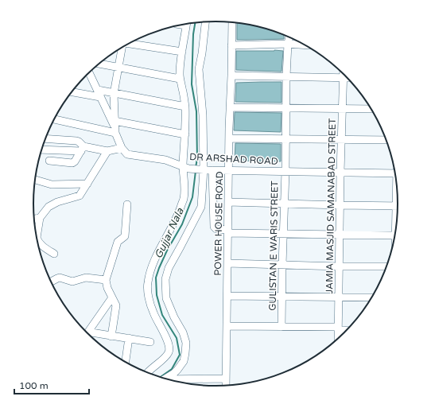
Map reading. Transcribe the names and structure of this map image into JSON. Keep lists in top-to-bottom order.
{
  "streets": {
    "street": [
      "DR ARSHAD ROAD",
      "JAMIA MASJID SAMANABAD STREET",
      "POWER HOUSE ROAD",
      "GULISTAN E WARIS STREET"
    ]
  },
  "crossings": [
    ["DR ARSHAD ROAD", "JAMIA MASJID SAMANABAD STREET"],
    ["DR ARSHAD ROAD", "POWER HOUSE ROAD"],
    ["DR ARSHAD ROAD", "GULISTAN E WARIS STREET"]
  ],
  "water": ["Gujjar Nala"],
  "scale_bar": "100 m"
}
